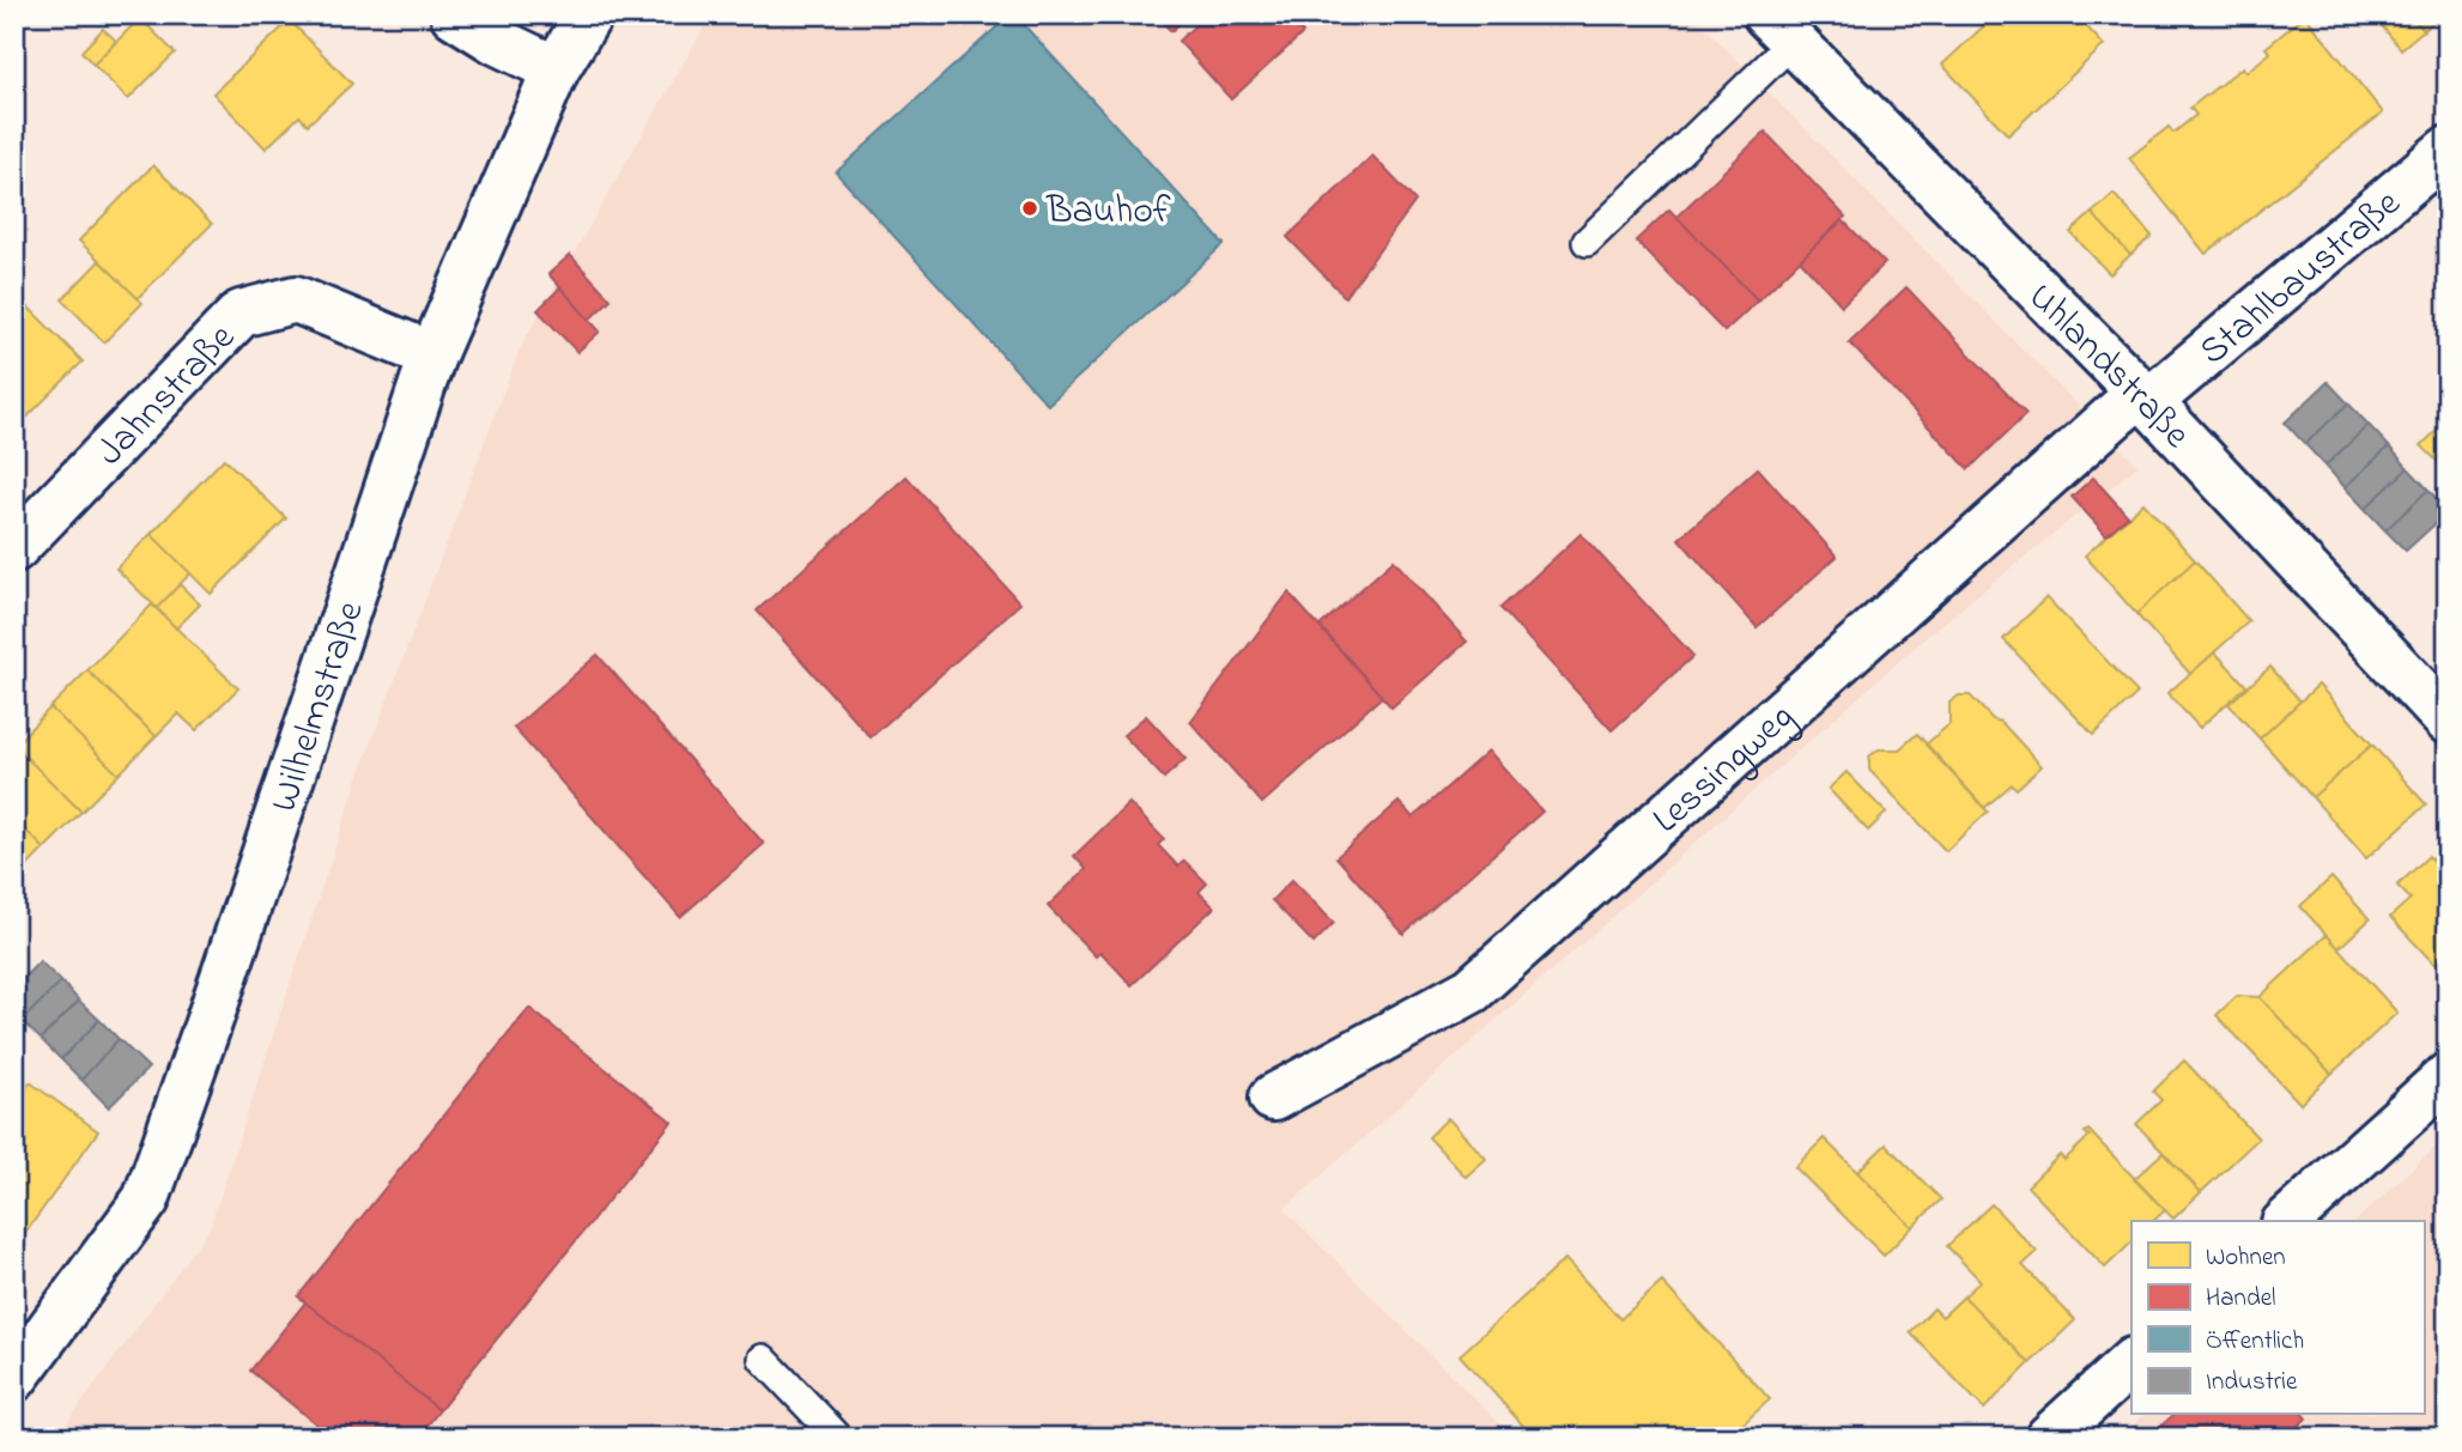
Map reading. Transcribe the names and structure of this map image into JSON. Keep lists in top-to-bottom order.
{
  "streets": {
    "street": [
      "Stahlbaustraße",
      "Uhlandstraße",
      "Jahnstraße",
      "Wilhelmstraße",
      "Lessingweg"
    ]
  },
  "crossings": [
    ["Stahlbaustraße", "Uhlandstraße"],
    ["Stahlbaustraße", "Lessingweg"],
    ["Uhlandstraße", "Lessingweg"],
    ["Jahnstraße", "Wilhelmstraße"]
  ],
  "places": ["Bauhof"],
  "legend": [
    "Wohnen",
    "Handel",
    "Öffentlich",
    "Industrie"
  ]
}
